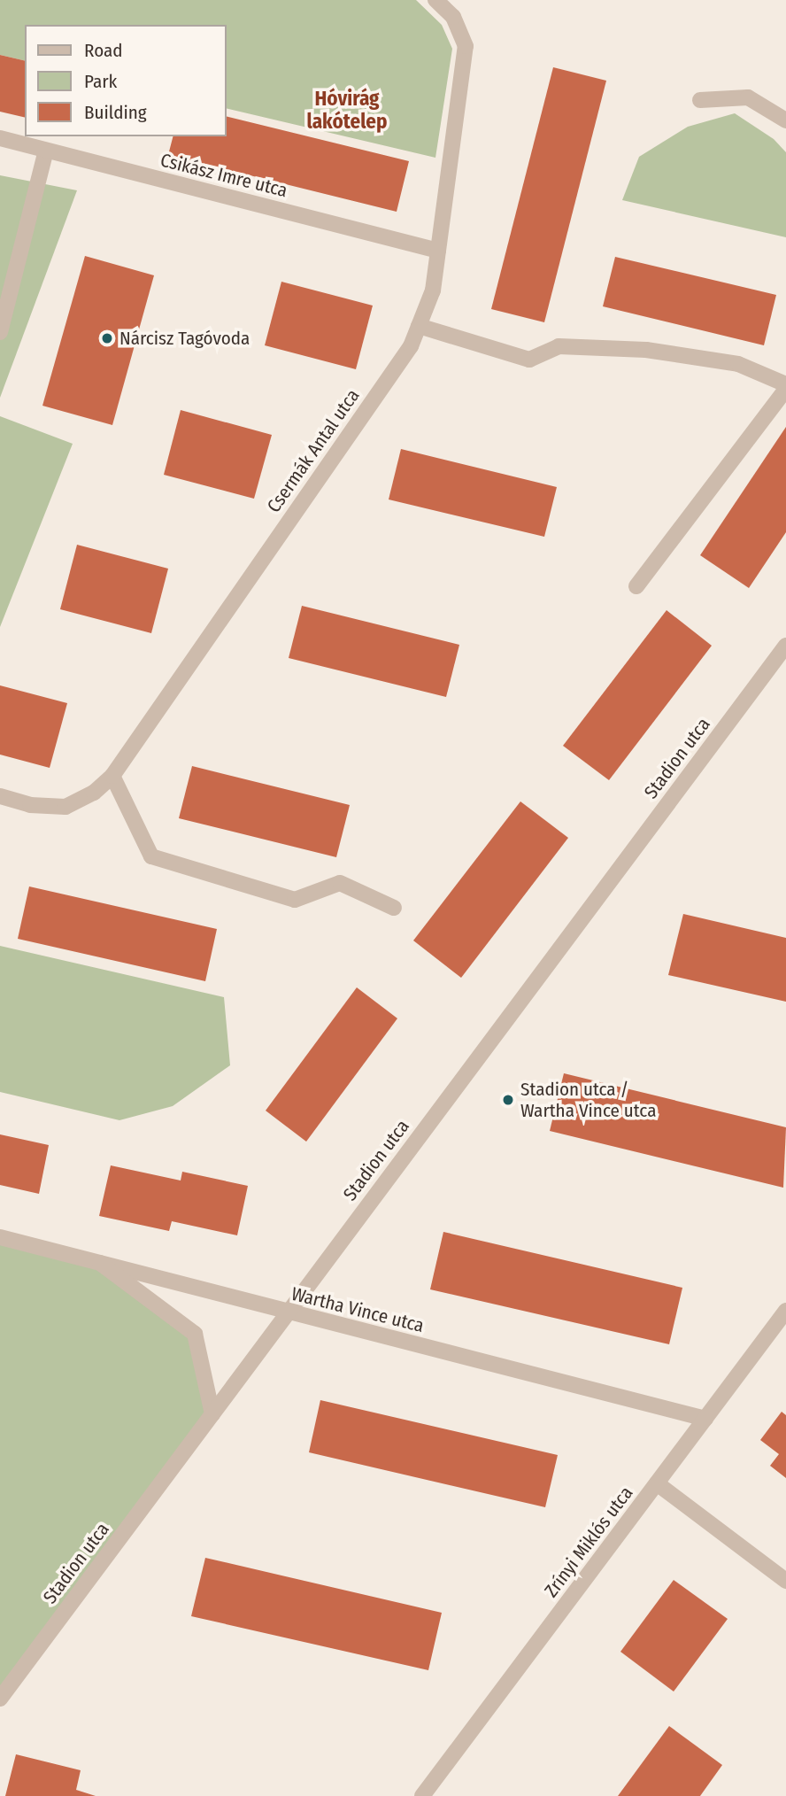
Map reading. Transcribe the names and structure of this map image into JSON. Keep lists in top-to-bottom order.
{
  "streets": {
    "street": [
      "Csikász Imre utca",
      "Csermák Antal utca",
      "Stadion utca",
      "Wartha Vince utca",
      "Zrínyi Miklós utca"
    ]
  },
  "crossings": [
    ["Csikász Imre utca", "Csermák Antal utca"],
    ["Stadion utca", "Wartha Vince utca"],
    ["Wartha Vince utca", "Zrínyi Miklós utca"]
  ],
  "districts": ["Hóvirág lakótelep"],
  "places": ["Nárcisz Tagóvoda", "Stadion utca / Wartha Vince utca"],
  "legend": ["Road", "Park", "Building"]
}
